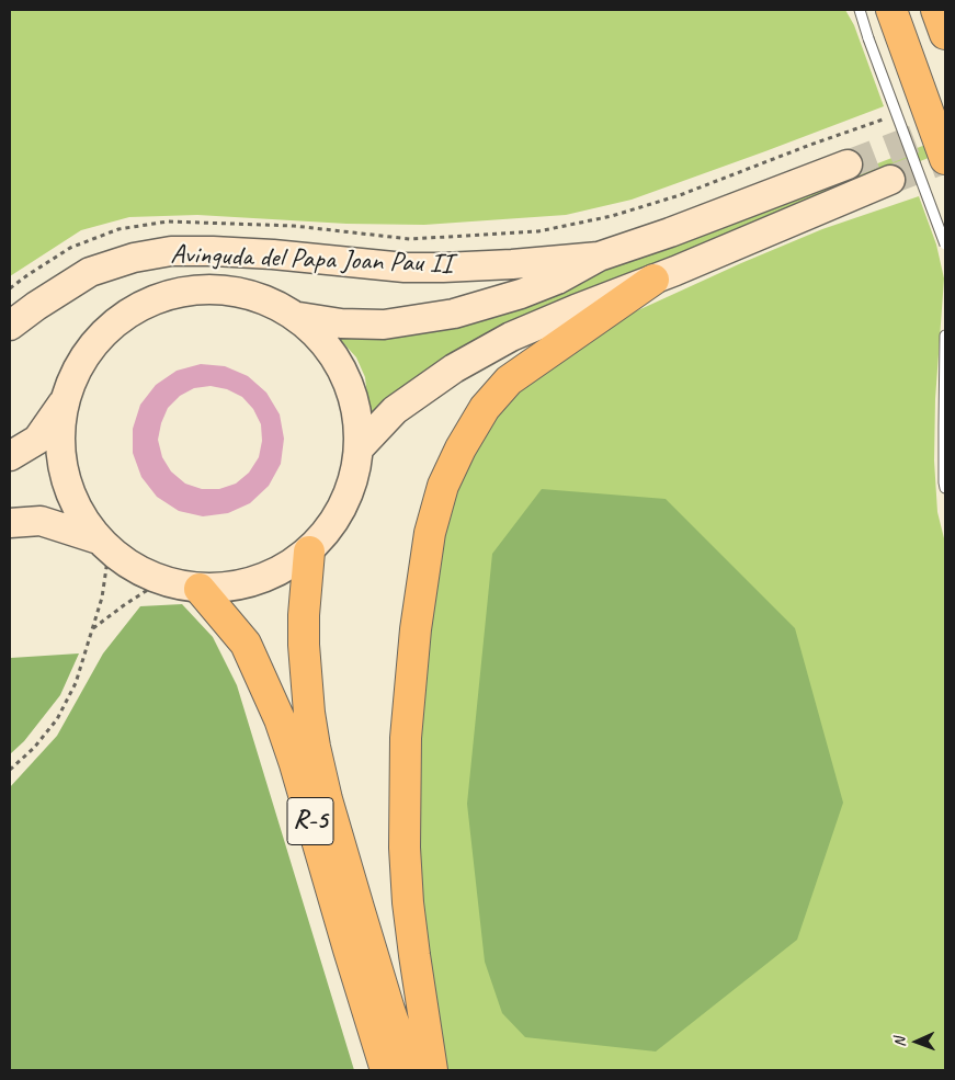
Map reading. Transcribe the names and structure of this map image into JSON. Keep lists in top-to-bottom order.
{
  "streets": {
    "highway": ["R-5"],
    "main road": ["Avinguda del Papa Joan Pau II"]
  },
  "north": "left"
}
